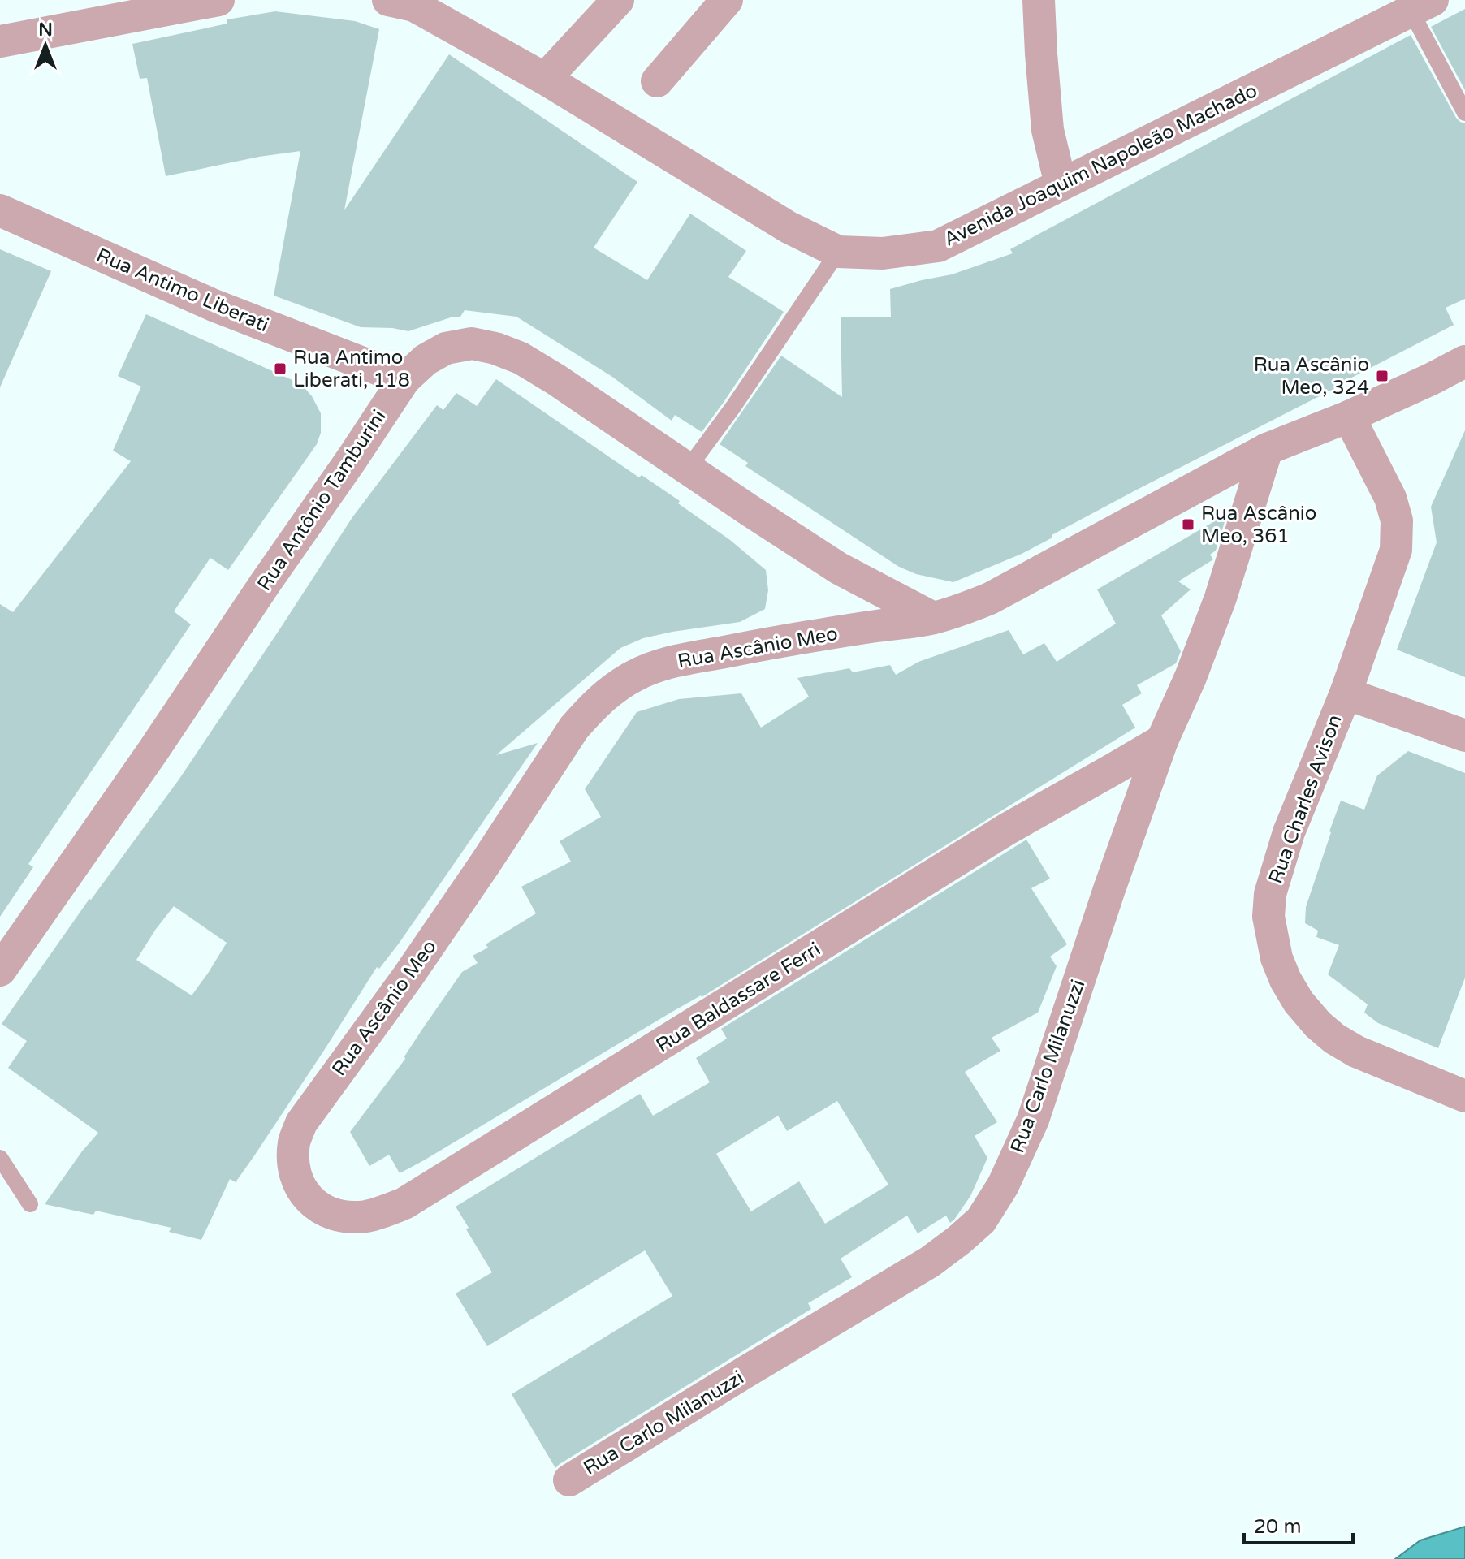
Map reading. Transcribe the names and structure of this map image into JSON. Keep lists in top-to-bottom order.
{
  "streets": {
    "street": [
      "Avenida Joaquim Napoleão Machado",
      "Rua Antimo Liberati",
      "Rua Antônio Tamburini",
      "Rua Ascânio Meo",
      "Rua Charles Avison",
      "Rua Baldassare Ferri",
      "Rua Carlo Milanuzzi"
    ]
  },
  "crossings": [
    ["Rua Antimo Liberati", "Rua Antônio Tamburini"],
    ["Rua Antônio Tamburini", "Rua Ascânio Meo"],
    ["Rua Ascânio Meo", "Rua Charles Avison"],
    ["Rua Ascânio Meo", "Rua Baldassare Ferri"],
    ["Rua Ascânio Meo", "Rua Carlo Milanuzzi"],
    ["Rua Baldassare Ferri", "Rua Carlo Milanuzzi"]
  ],
  "places": {
    "transit": ["Rua Antimo Liberati, 118", "Rua Ascânio Meo, 324", "Rua Ascânio Meo, 361"]
  },
  "scale_bar": "20 m",
  "north": "top"
}
